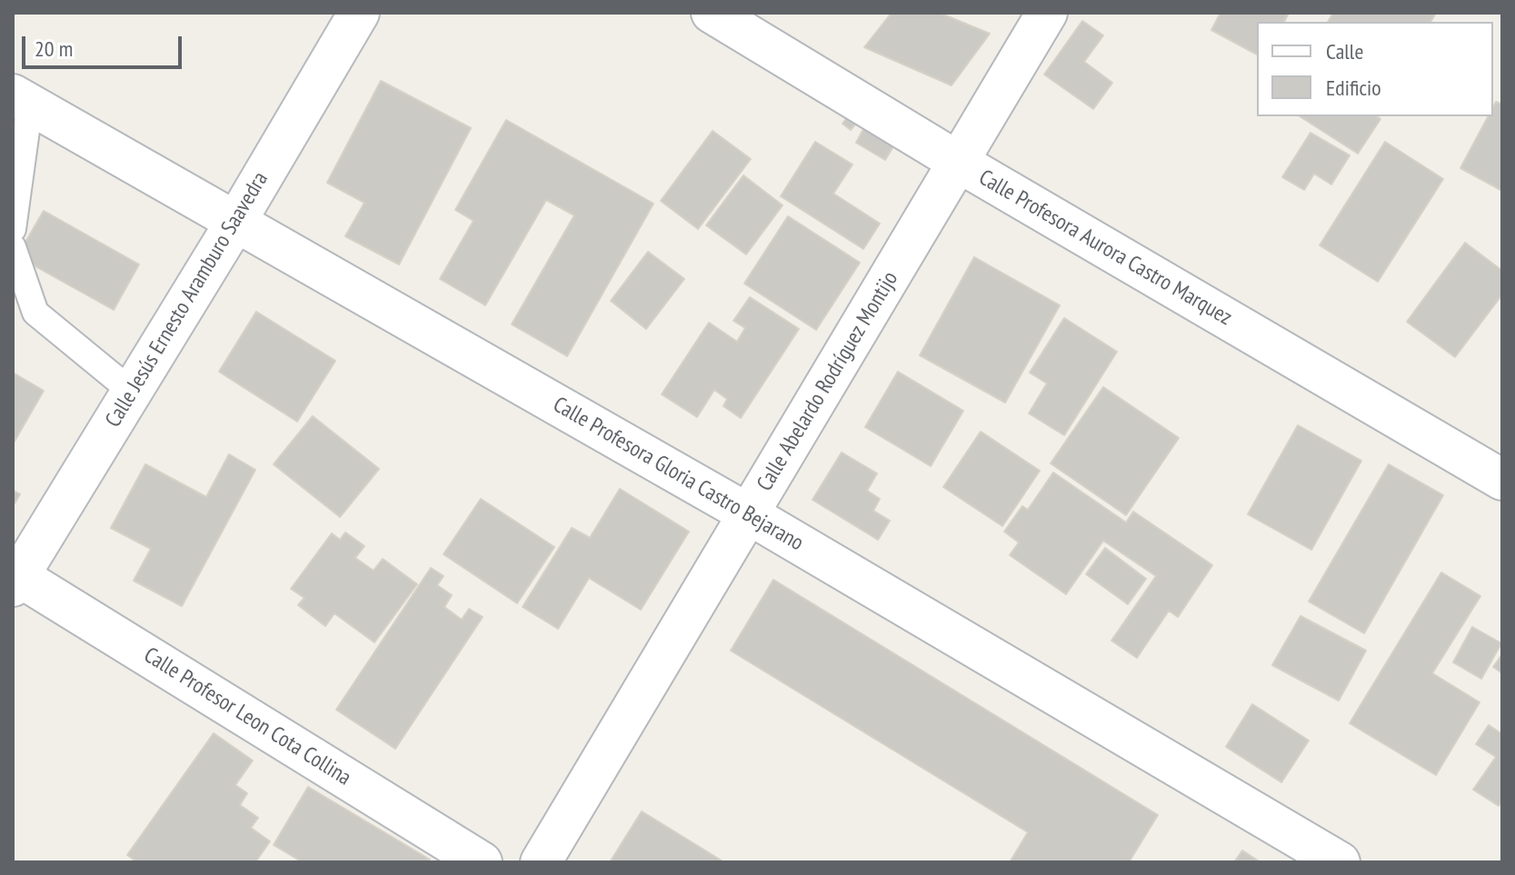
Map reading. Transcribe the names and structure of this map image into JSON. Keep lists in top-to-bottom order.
{
  "streets": {
    "street": [
      "Calle Profesora Aurora Castro Marquez",
      "Calle Jesús Ernesto Aramburo Saavedra",
      "Calle Abelardo Rodríguez Montijo",
      "Calle Profesora Gloria Castro Bejarano",
      "Calle Profesor Leon Cota Collina"
    ]
  },
  "crossings": [
    ["Calle Profesora Aurora Castro Marquez", "Calle Abelardo Rodríguez Montijo"],
    ["Calle Jesús Ernesto Aramburo Saavedra", "Calle Profesora Gloria Castro Bejarano"],
    ["Calle Jesús Ernesto Aramburo Saavedra", "Calle Profesor Leon Cota Collina"],
    ["Calle Abelardo Rodríguez Montijo", "Calle Profesora Gloria Castro Bejarano"]
  ],
  "legend": ["Calle", "Edificio"],
  "scale_bar": "20 m"
}
